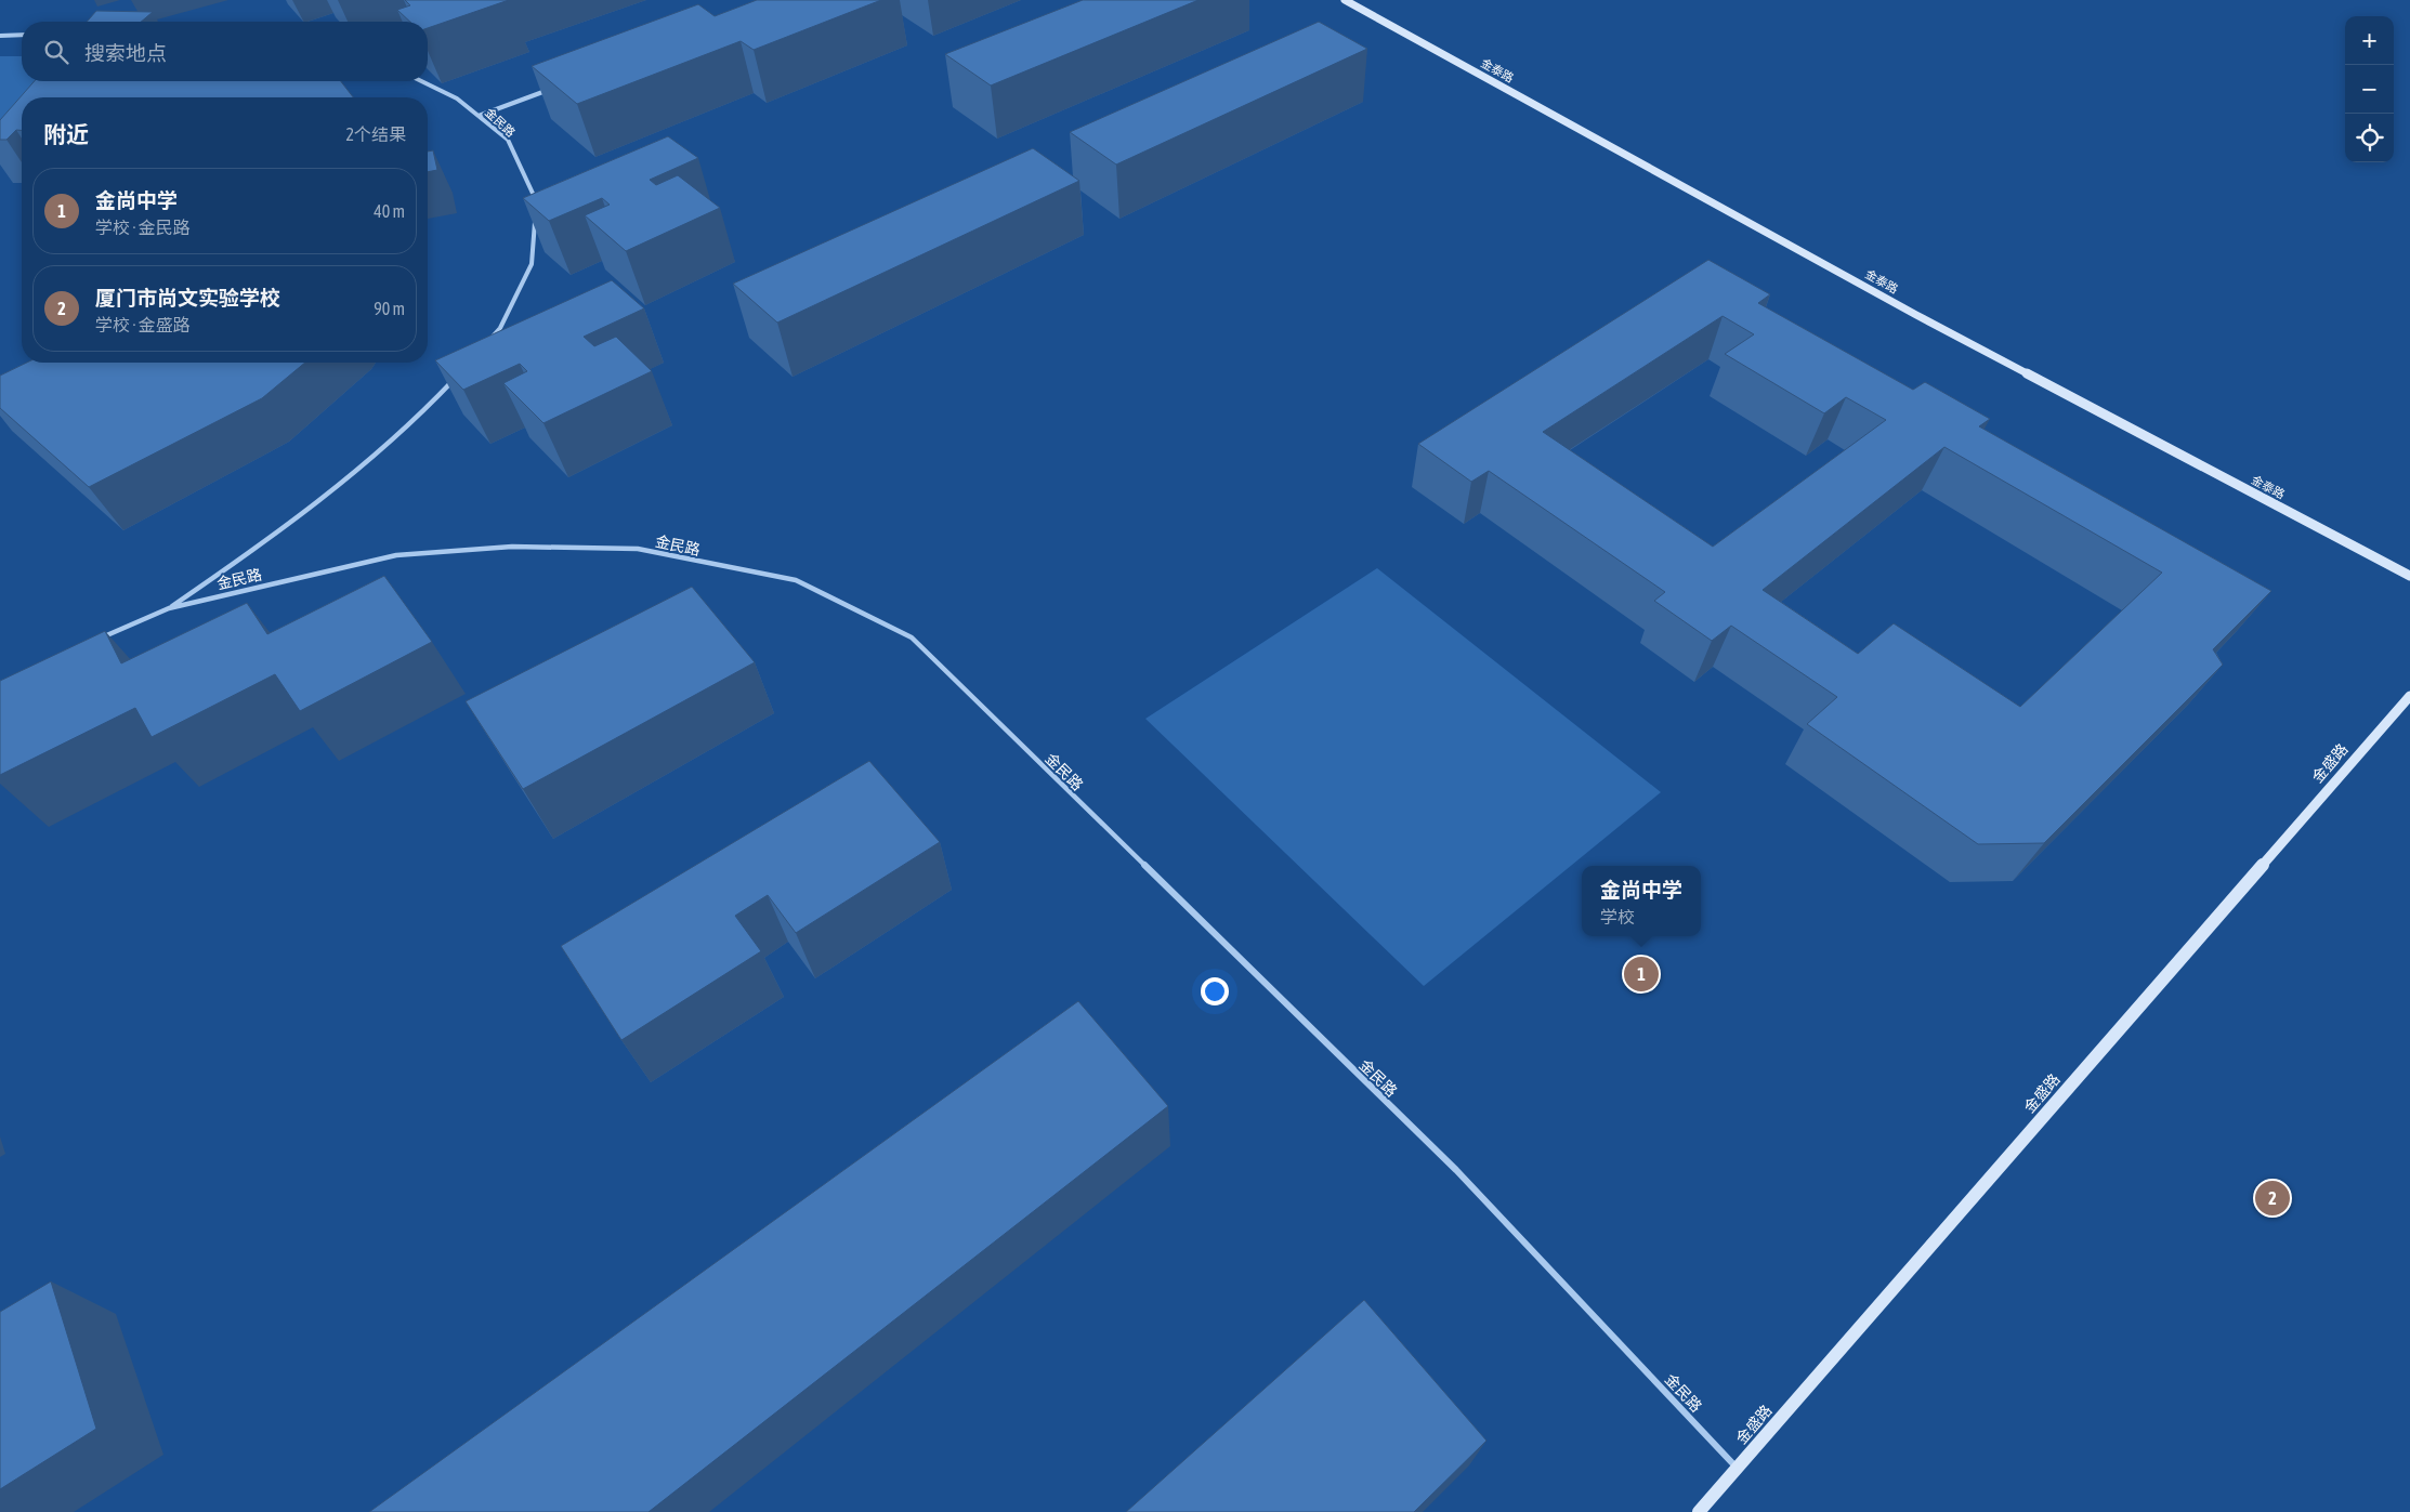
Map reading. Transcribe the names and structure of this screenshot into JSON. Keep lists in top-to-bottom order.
{
  "streets": {
    "street": ["金泰路", "金民路", "金盛路"]
  },
  "crossings": [
    ["金民路", "金盛路"]
  ],
  "page": {
    "map_buttons": ["+", "−"],
    "search": "搜索地点",
    "heading": ["附近", "2个结果"],
    "list": [
      {
        "mark": "1",
        "name": "金尚中学",
        "note": "学校 · 金民路",
        "value": "40 m"
      },
      {
        "mark": "2",
        "name": "厦门市尚文实验学校",
        "note": "学校 · 金盛路",
        "value": "90 m"
      }
    ],
    "popup": ["金尚中学", "学校"],
    "pins": ["1", "2"]
  }
}
